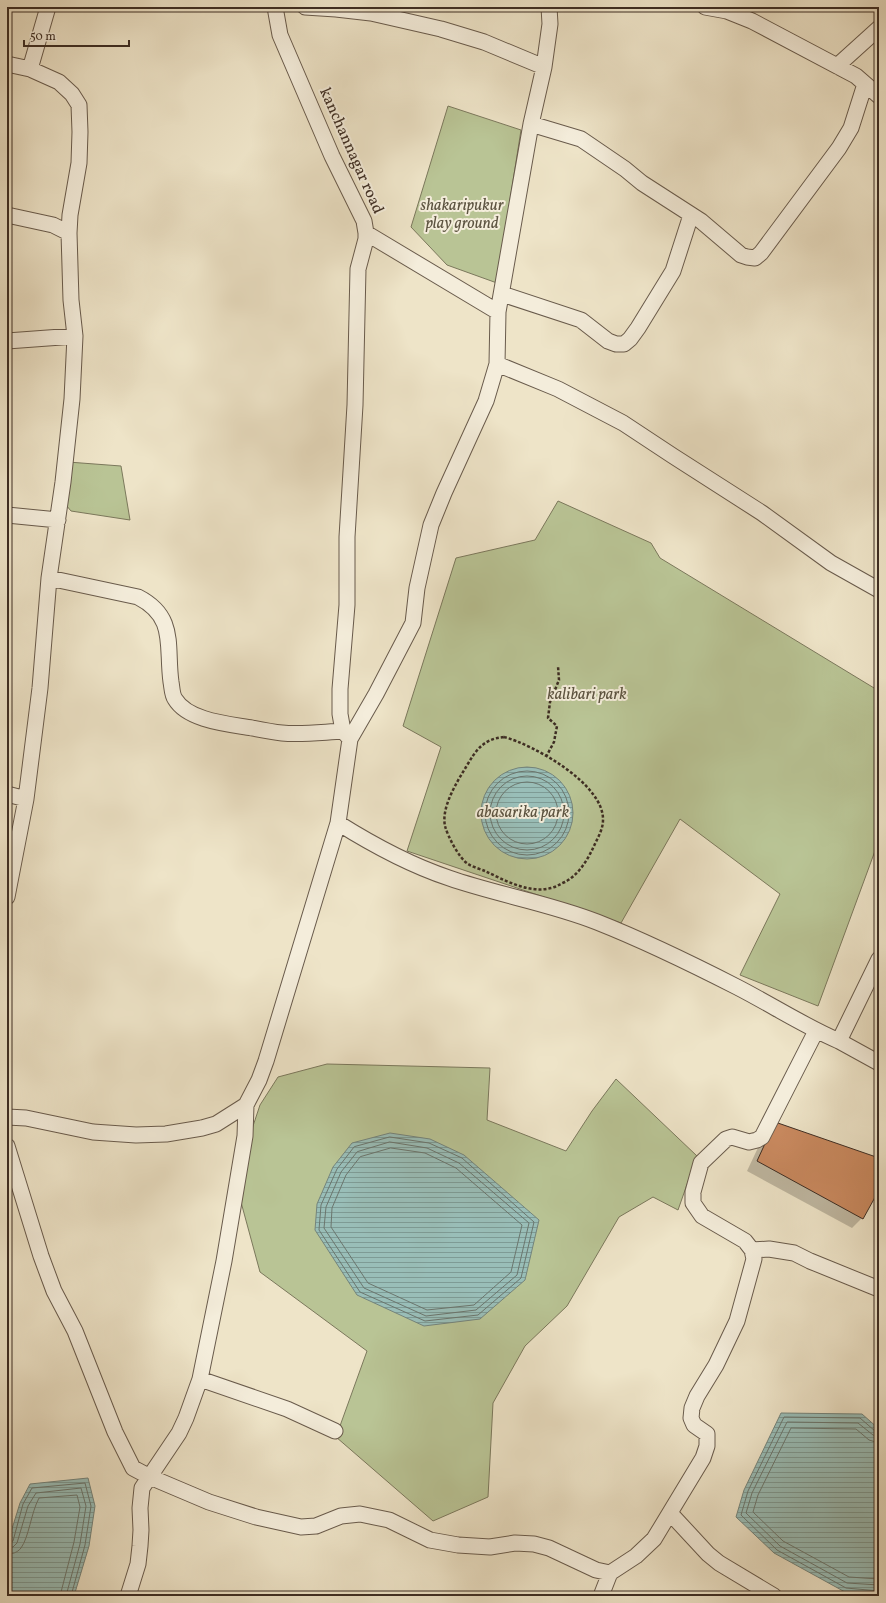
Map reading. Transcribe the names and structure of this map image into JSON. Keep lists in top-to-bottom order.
{
  "streets": {
    "street": ["kanchannagar road"]
  },
  "parks": ["shakaripukur play ground", "kalibari park", "abasarika park"],
  "scale_bar": "50 m"
}
